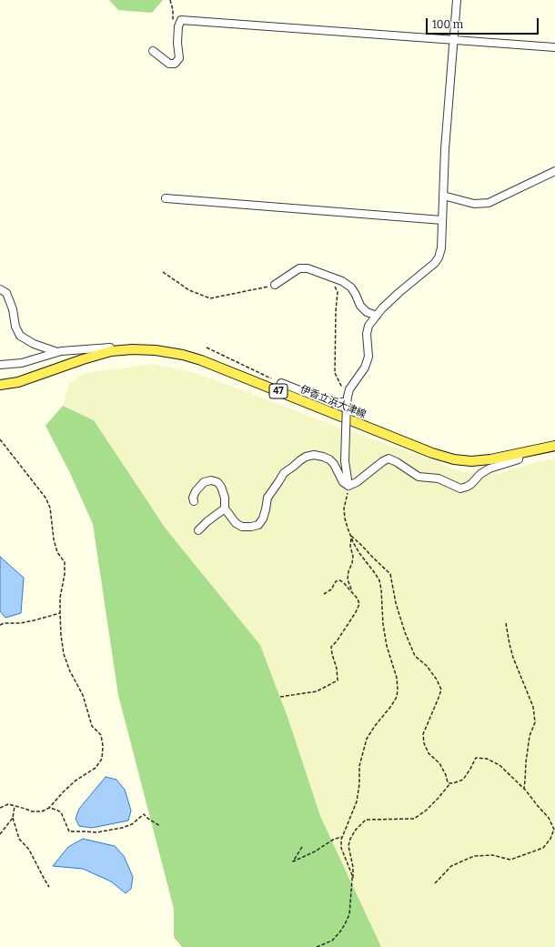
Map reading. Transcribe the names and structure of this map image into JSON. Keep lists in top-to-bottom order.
{
  "streets": {
    "main road": ["47", "伊香立浜大津線"]
  },
  "scale_bar": "100 m"
}
